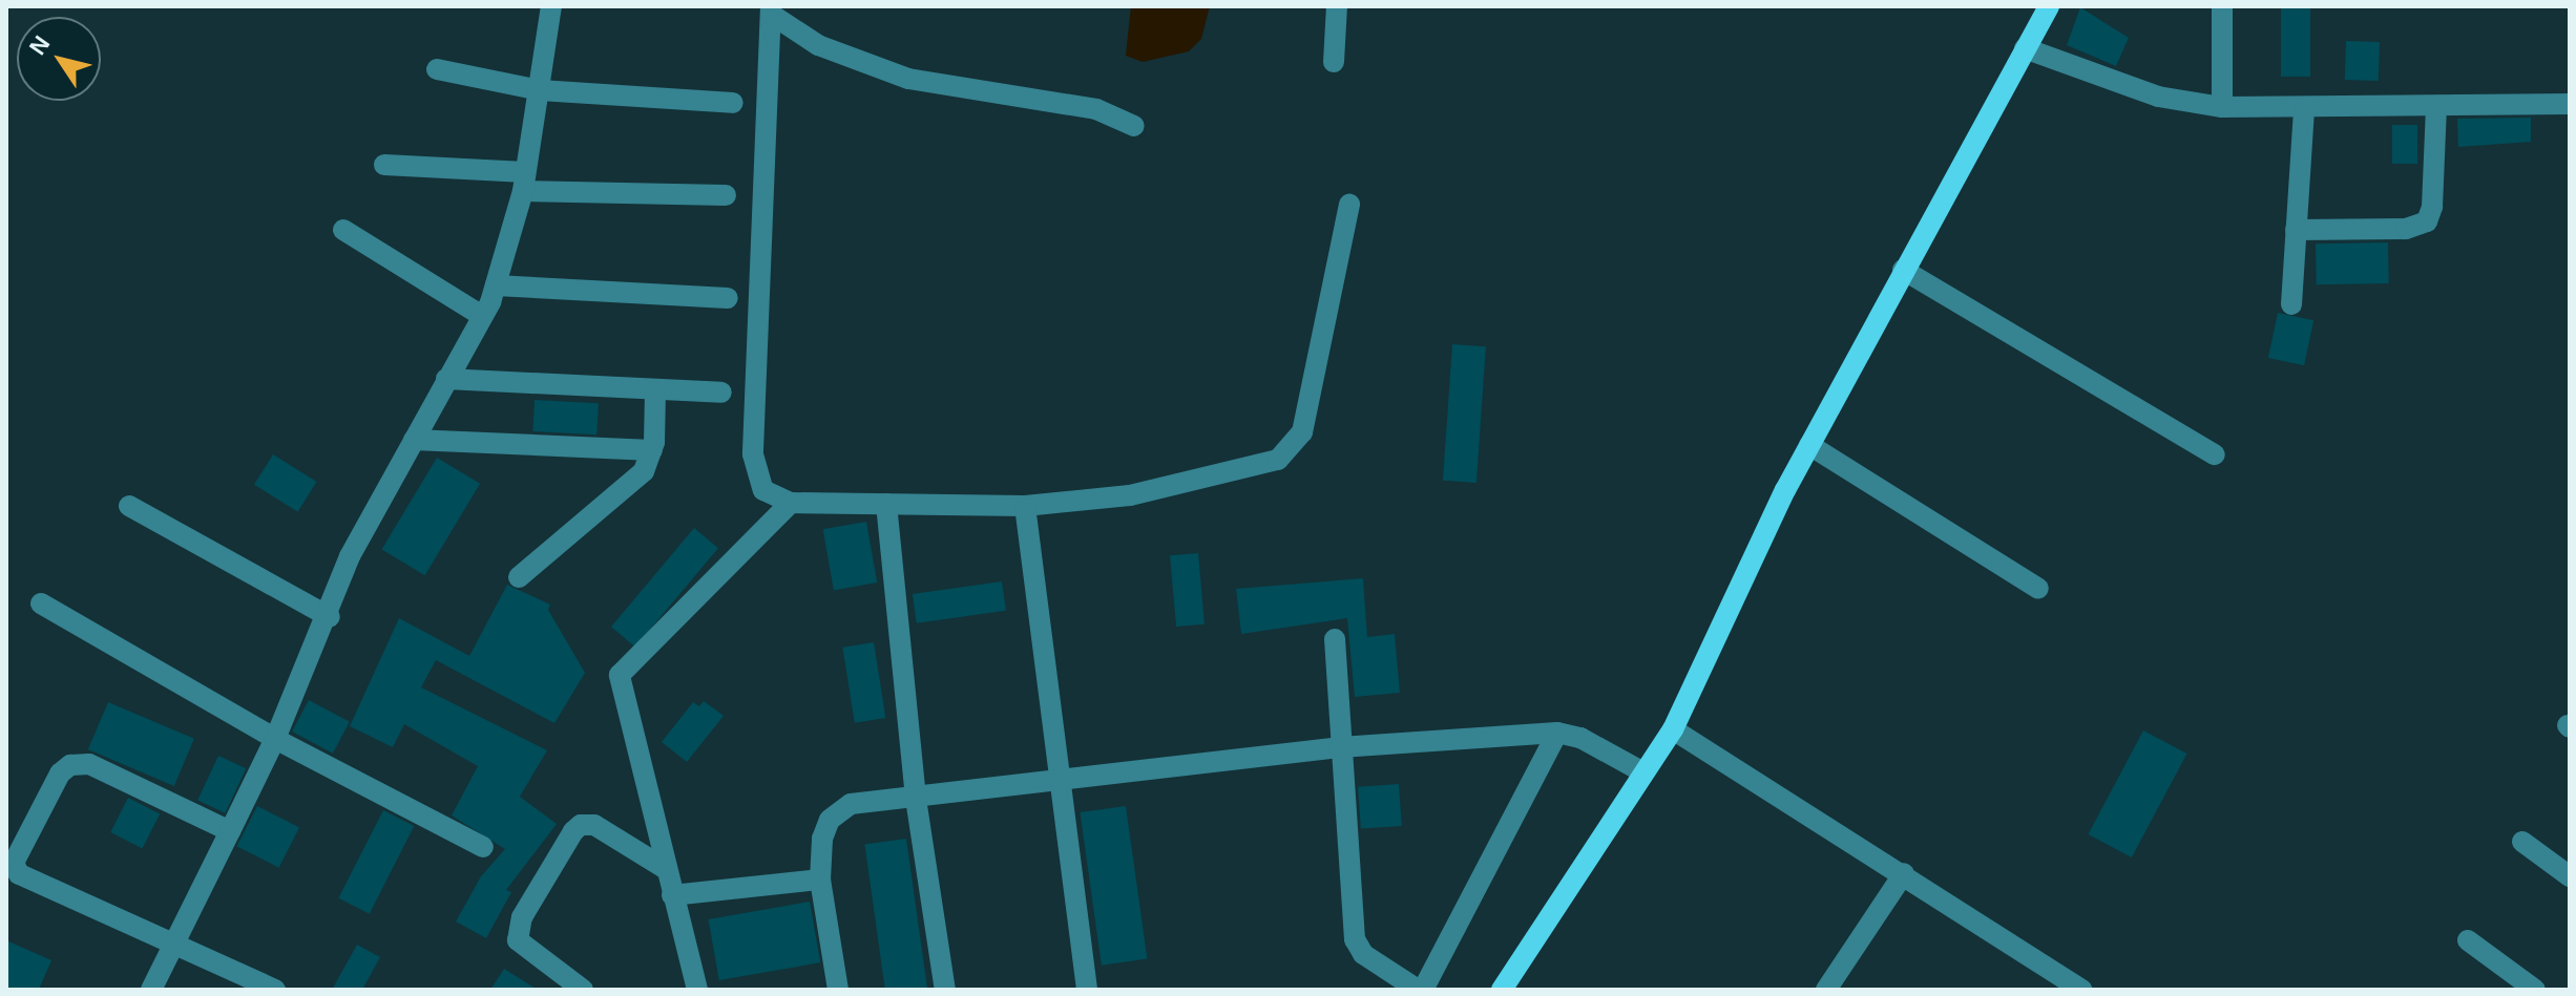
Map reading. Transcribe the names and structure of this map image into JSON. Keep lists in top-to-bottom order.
{
  "north": "top left"
}
